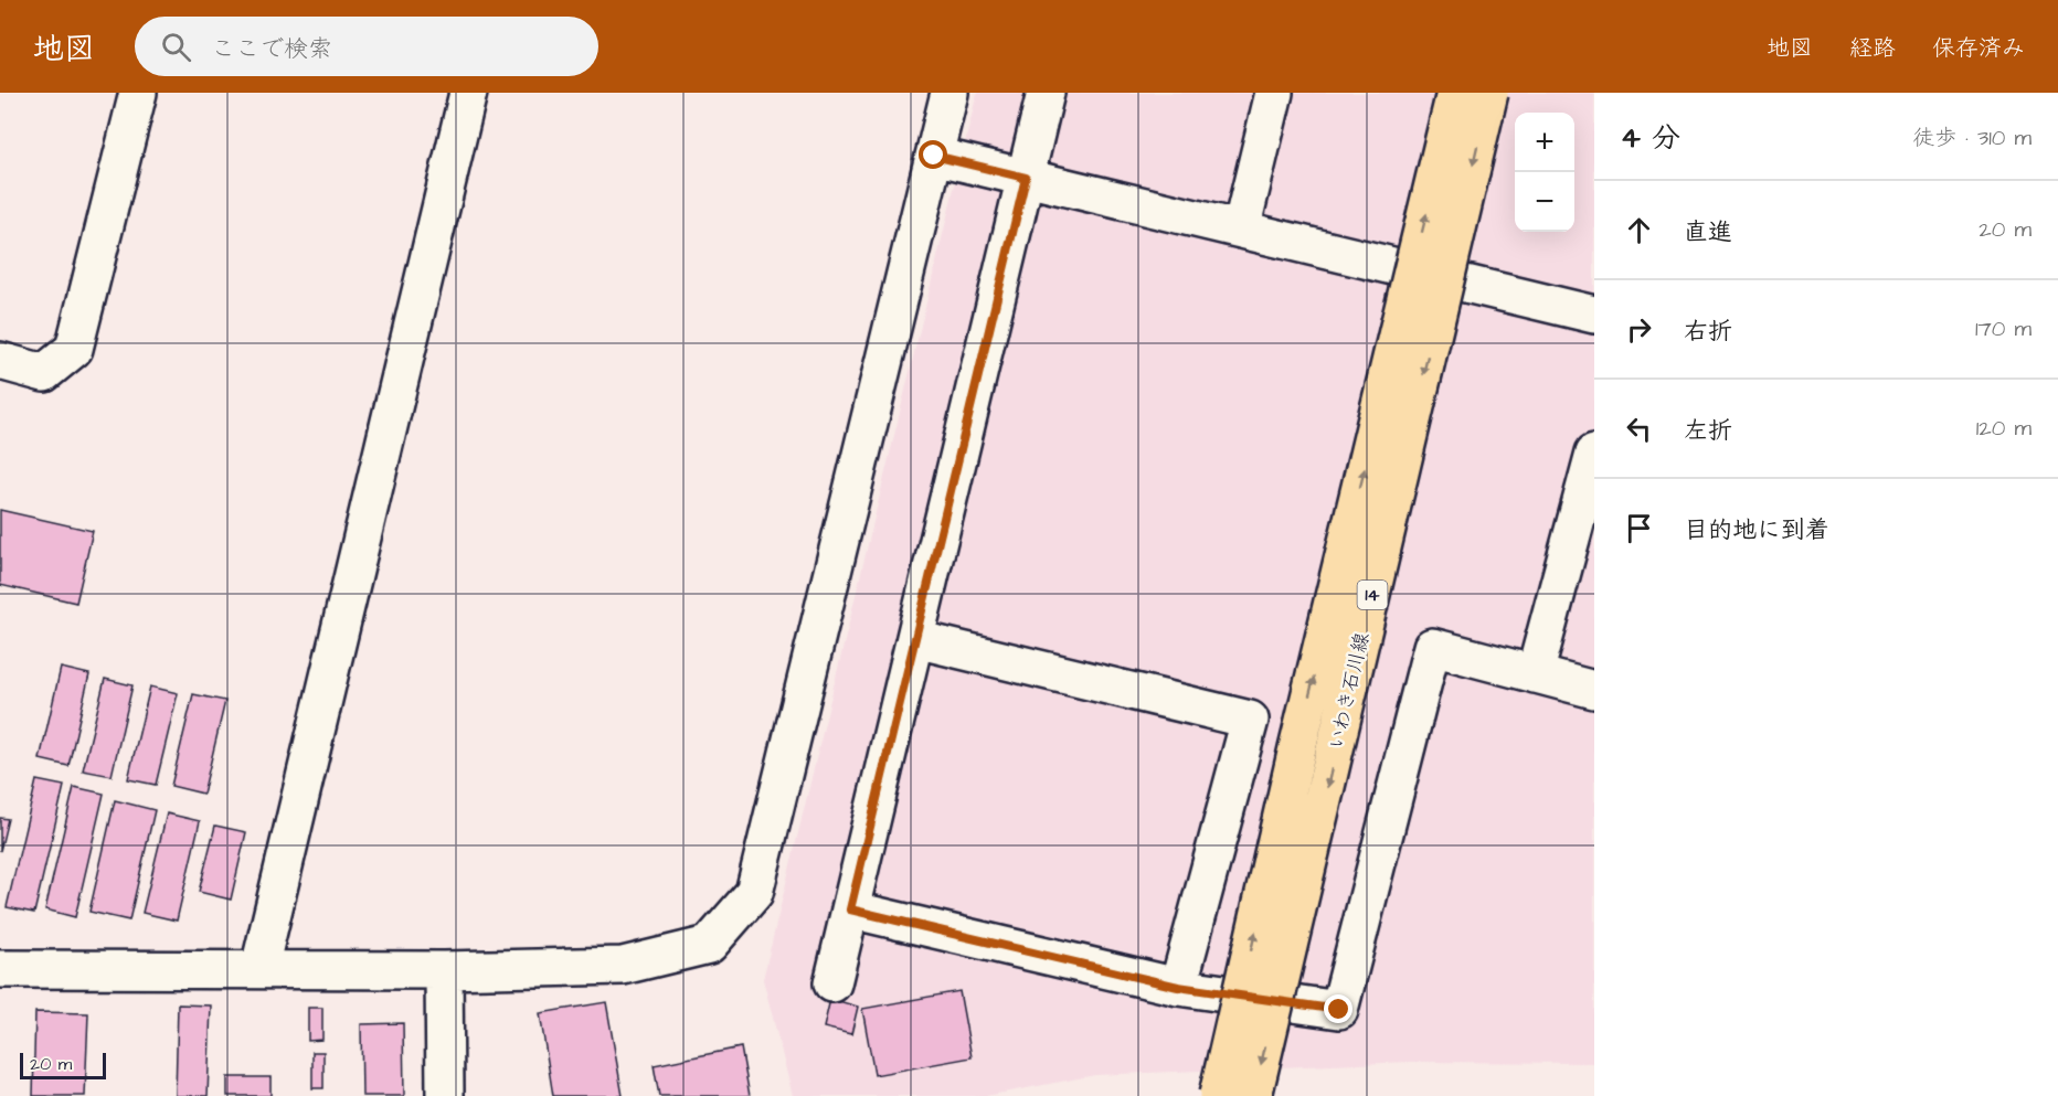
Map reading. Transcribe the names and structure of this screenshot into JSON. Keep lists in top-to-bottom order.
{
  "streets": {
    "main road": ["14", "いわき石川線"]
  },
  "scale_bar": "20 m",
  "page": {
    "header": "地図",
    "search": "ここで検索",
    "nav": ["地図", "経路", "保存済み"],
    "heading": ["4 分", "徒歩 · 310 m"],
    "map_buttons": ["+", "−"],
    "list": [
      ["直進", "20 m"],
      ["右折", "170 m"],
      ["左折", "120 m"],
      "目的地に到着"
    ],
    "scale": "20 m"
  }
}
